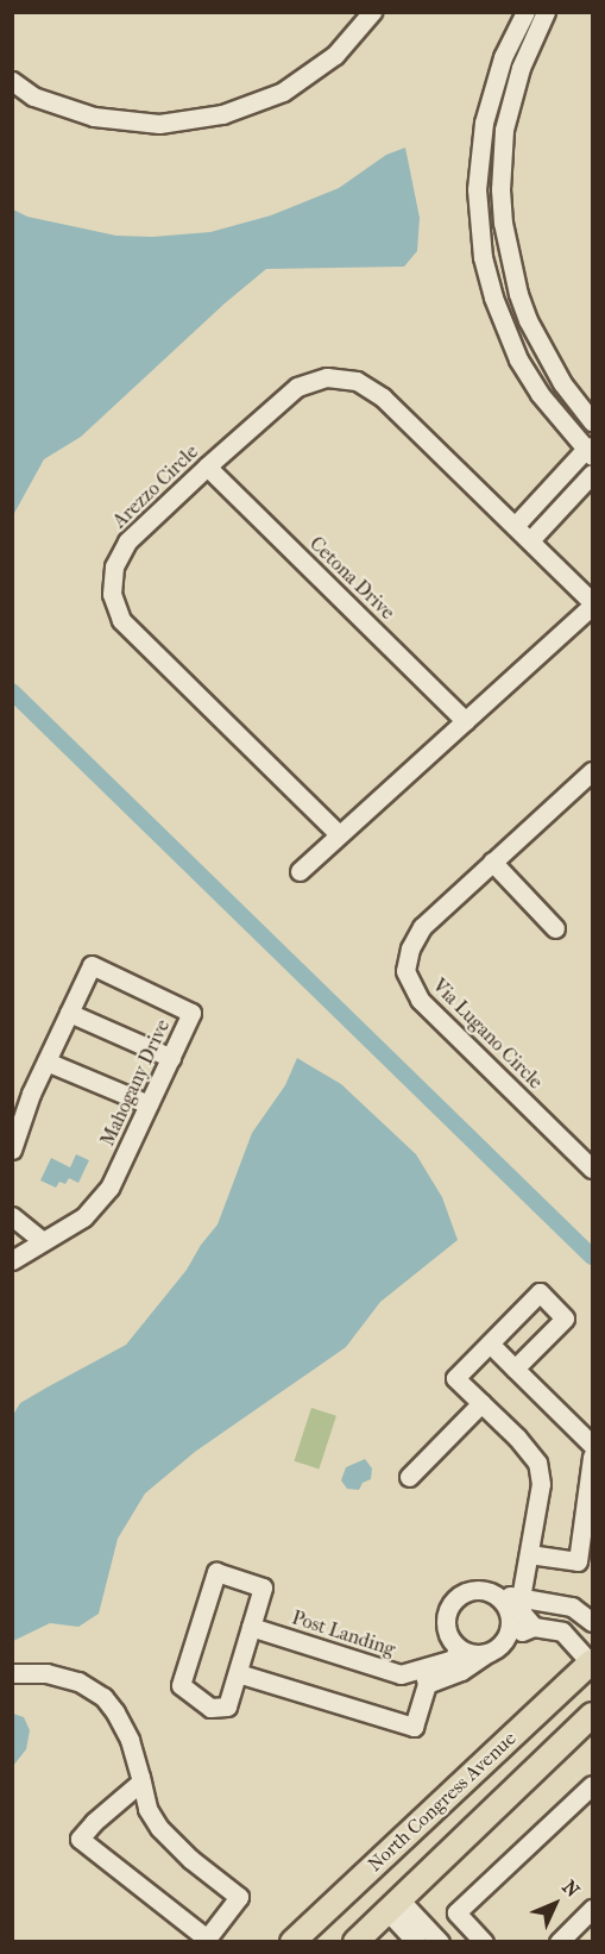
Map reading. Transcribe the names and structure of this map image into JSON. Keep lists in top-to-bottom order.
{
  "streets": {
    "main road": ["North Congress Avenue"],
    "street": [
      "Arezzo Circle",
      "Cetona Drive",
      "Via Lugano Circle",
      "Mahogany Drive",
      "Post Landing"
    ]
  },
  "crossings": [
    ["Arezzo Circle", "Cetona Drive"]
  ],
  "north": "top right"
}
